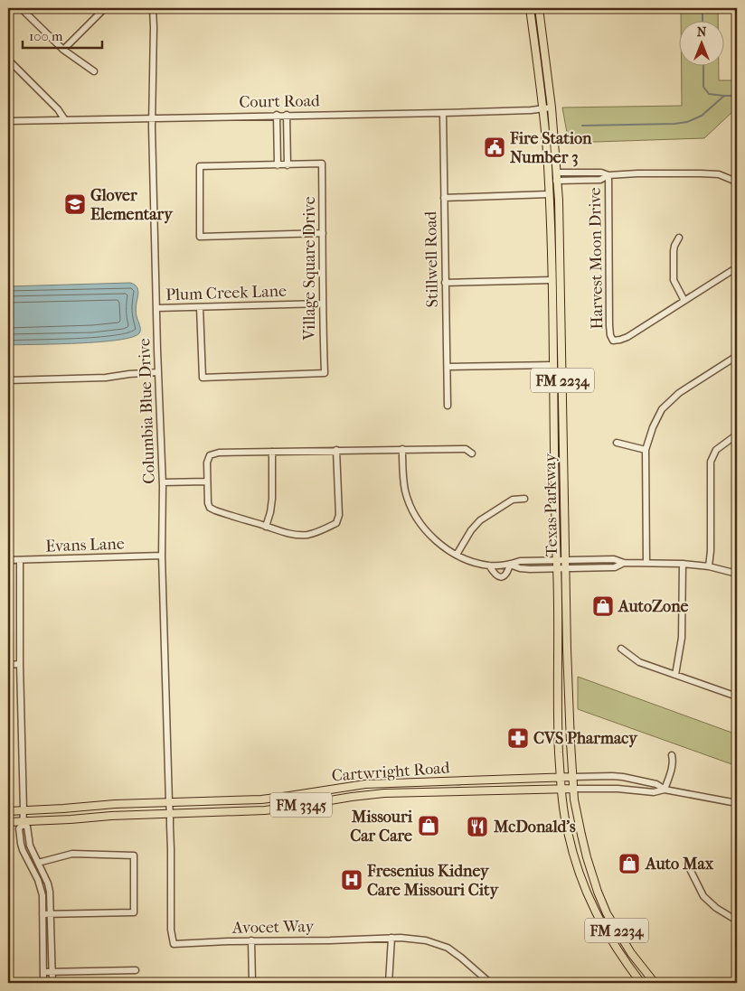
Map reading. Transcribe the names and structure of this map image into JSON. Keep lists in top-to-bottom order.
{
  "streets": {
    "main road": [
      "FM 2234",
      "Texas Parkway",
      "Cartwright Road",
      "FM 3345"
    ],
    "street": [
      "Court Road",
      "Harvest Moon Drive",
      "Stillwell Road",
      "Village Square Drive",
      "Plum Creek Lane",
      "Columbia Blue Drive",
      "Evans Lane",
      "Avocet Way"
    ]
  },
  "crossings": [
    ["Court Road", "Stillwell Road"],
    ["Court Road", "Columbia Blue Drive"],
    ["Court Road", "Texas Parkway"],
    ["Village Square Drive", "Plum Creek Lane"],
    ["Plum Creek Lane", "Columbia Blue Drive"],
    ["Columbia Blue Drive", "Evans Lane"],
    ["Columbia Blue Drive", "Cartwright Road"],
    ["Columbia Blue Drive", "Avocet Way"],
    ["Texas Parkway", "Cartwright Road"],
    ["Cartwright Road", "Avocet Way"]
  ],
  "places": {
    "public building": ["Fire Station Number 3"],
    "school or university": ["Glover Elementary"],
    "shop": ["AutoZone", "Missouri Car Care", "Auto Max"],
    "pharmacy": ["CVS Pharmacy"],
    "restaurant": ["McDonald's"],
    "hospital": ["Fresenius Kidney Care Missouri City"]
  },
  "scale_bar": "100 m",
  "north": "top"
}
